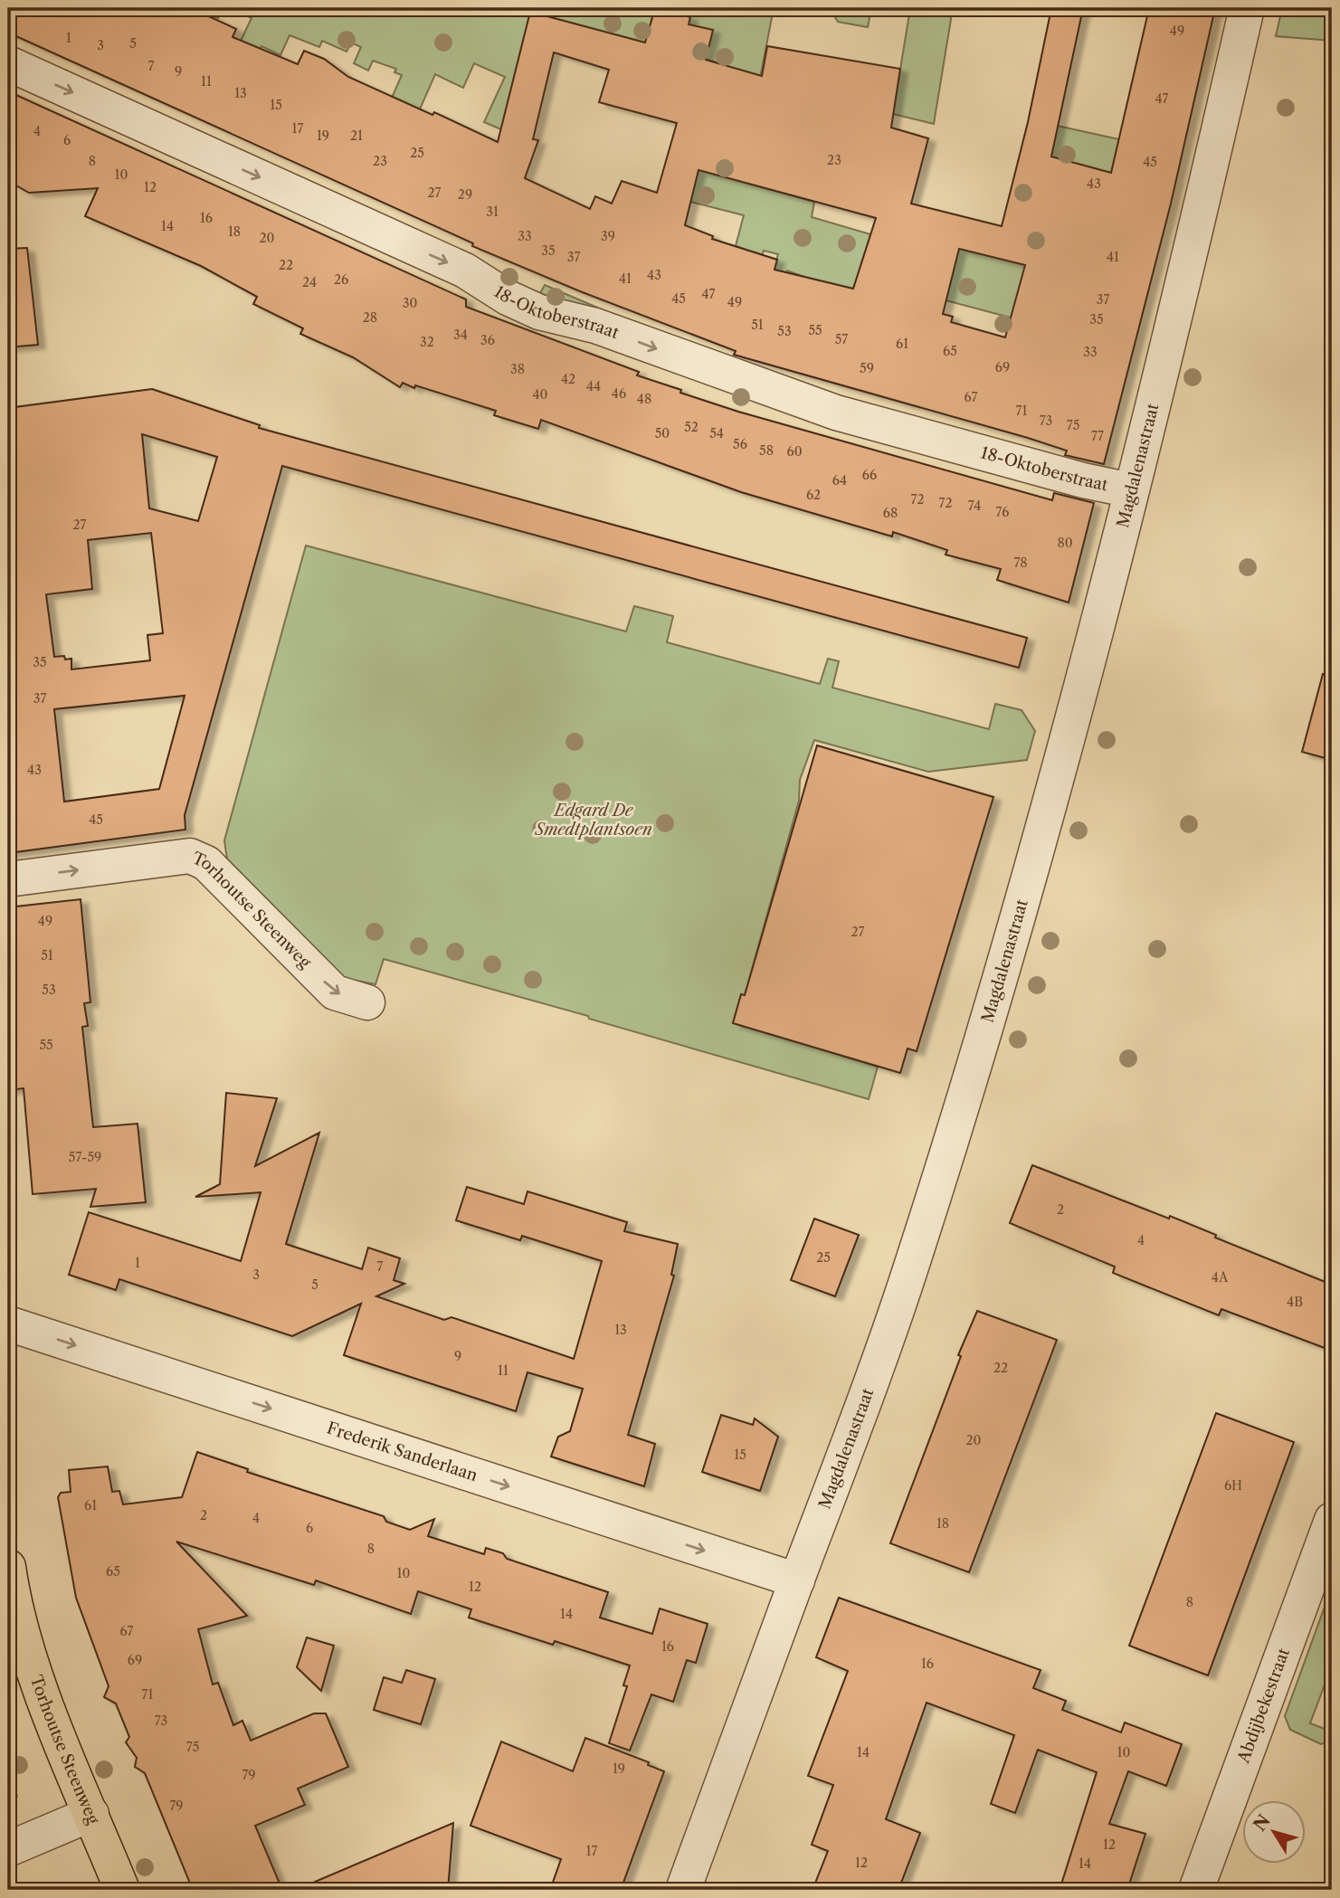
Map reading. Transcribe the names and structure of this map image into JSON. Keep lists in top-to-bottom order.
{
  "streets": {
    "main road": ["Torhoutse Steenweg"],
    "street": [
      "18-Oktoberstraat",
      "Magdalenastraat",
      "Frederik Sanderlaan",
      "Abdijbekestraat"
    ]
  },
  "crossings": [
    ["18-Oktoberstraat", "Magdalenastraat"],
    ["Magdalenastraat", "Frederik Sanderlaan"]
  ],
  "one_way": ["18-Oktoberstraat", "Torhoutse Steenweg", "Frederik Sanderlaan"],
  "parks": ["Edgard De Smedtplantsoen"],
  "house_numbers": [
    "49",
    "1",
    "5",
    "3",
    "7",
    "9",
    "11",
    "13",
    "47",
    "15",
    "17",
    "4",
    "19",
    "21",
    "6",
    "25",
    "23",
    "8",
    "23",
    "45",
    "10",
    "43",
    "12",
    "27",
    "29",
    "31",
    "16",
    "14",
    "18",
    "33",
    "39",
    "20",
    "35",
    "37",
    "41",
    "22",
    "43",
    "41",
    "26",
    "24",
    "47",
    "45",
    "37",
    "49",
    "30",
    "28",
    "35",
    "51",
    "55",
    "53",
    "34",
    "57",
    "36",
    "32",
    "61",
    "65",
    "33",
    "69",
    "59",
    "38",
    "42",
    "44",
    "46",
    "40",
    "67",
    "48",
    "71",
    "73",
    "75",
    "52",
    "50",
    "54",
    "77",
    "56",
    "58",
    "60",
    "66",
    "64",
    "62",
    "72",
    "72",
    "74",
    "76",
    "68",
    "27",
    "80",
    "78",
    "35",
    "37",
    "43",
    "45",
    "49",
    "27",
    "51",
    "53",
    "55",
    "57-59",
    "2",
    "4",
    "25",
    "1",
    "7",
    "3",
    "4A",
    "5",
    "4B",
    "13",
    "9",
    "22",
    "11",
    "20",
    "15",
    "6H",
    "61",
    "2",
    "4",
    "18",
    "6",
    "8",
    "65",
    "10",
    "12",
    "8",
    "14",
    "67",
    "16",
    "69",
    "16",
    "71",
    "73",
    "75",
    "14",
    "10",
    "19",
    "79",
    "79",
    "12",
    "17",
    "12",
    "14"
  ],
  "north": "top left"
}
